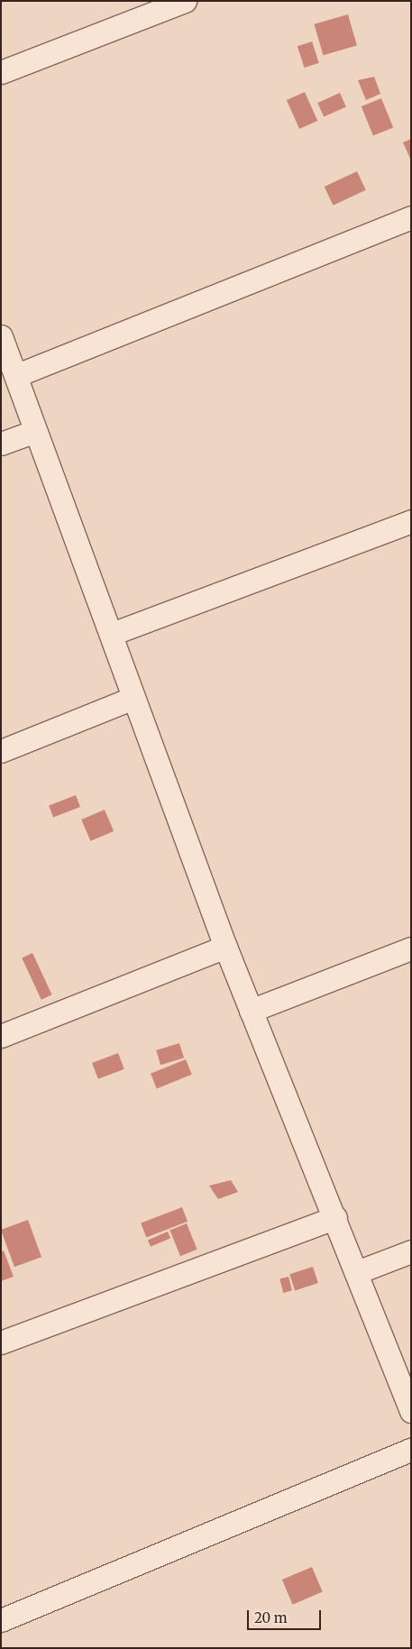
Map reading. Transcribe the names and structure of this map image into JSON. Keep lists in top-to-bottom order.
{
  "scale_bar": "20 m"
}
